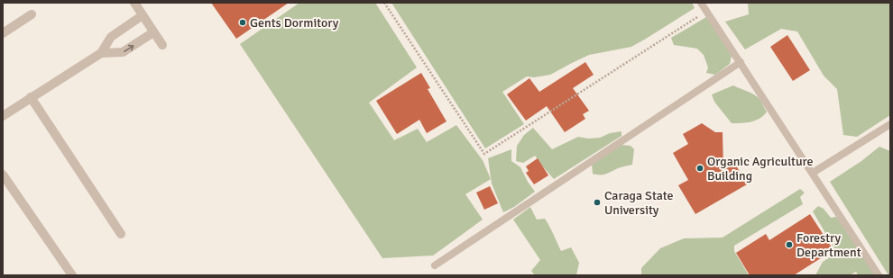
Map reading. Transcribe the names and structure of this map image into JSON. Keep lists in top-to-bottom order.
{
  "places": [
    "Gents Dormitory",
    "Organic Agriculture Building",
    "Caraga State University",
    "Forestry Department"
  ]
}
